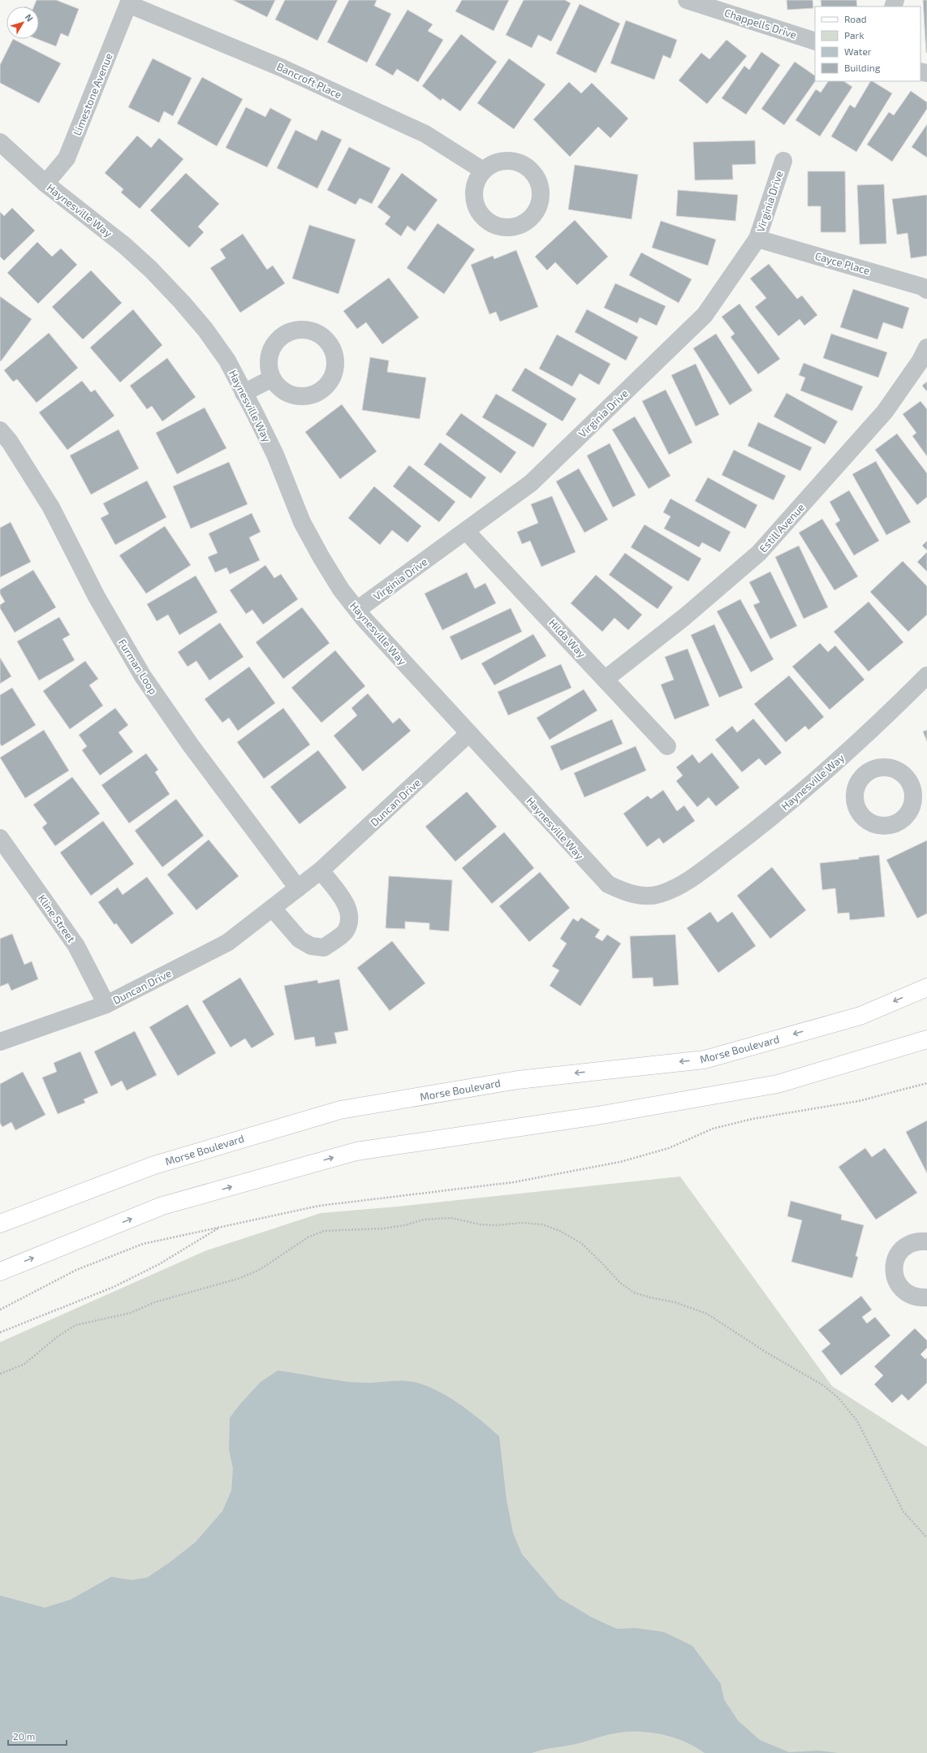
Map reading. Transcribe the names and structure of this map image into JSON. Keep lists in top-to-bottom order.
{
  "streets": {
    "main road": ["Morse Boulevard"],
    "street": [
      "Chappells Drive",
      "Bancroft Place",
      "Limestone Avenue",
      "Virginia Drive",
      "Haynesville Way",
      "Cayce Place",
      "Estill Avenue",
      "Hilda Way",
      "Furman Loop",
      "Duncan Drive",
      "Kline Street"
    ]
  },
  "crossings": [
    ["Bancroft Place", "Limestone Avenue"],
    ["Limestone Avenue", "Haynesville Way"],
    ["Virginia Drive", "Haynesville Way"],
    ["Virginia Drive", "Cayce Place"],
    ["Virginia Drive", "Hilda Way"],
    ["Haynesville Way", "Duncan Drive"],
    ["Estill Avenue", "Hilda Way"],
    ["Furman Loop", "Duncan Drive"],
    ["Duncan Drive", "Kline Street"]
  ],
  "legend": [
    "Road",
    "Park",
    "Water",
    "Building"
  ],
  "scale_bar": "20 m",
  "north": "top right"
}
